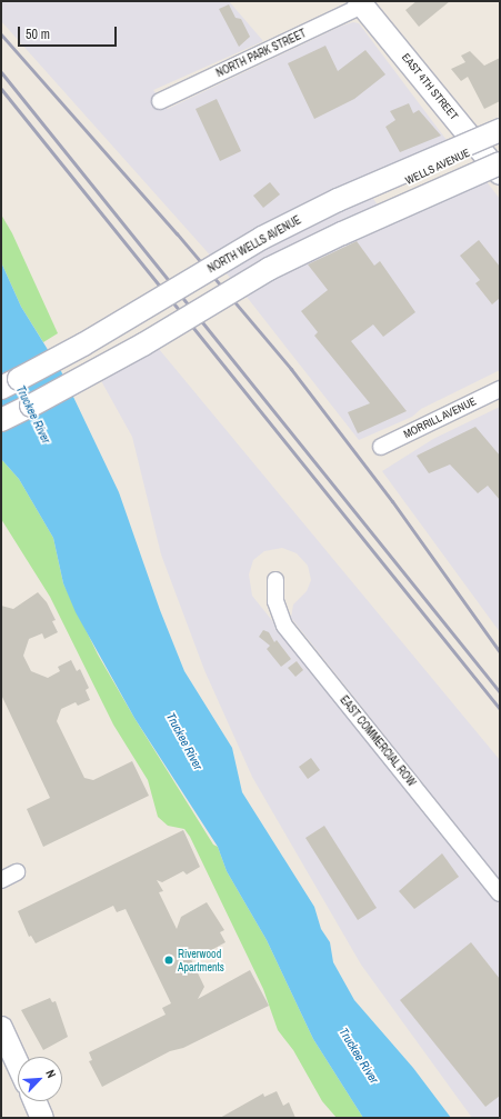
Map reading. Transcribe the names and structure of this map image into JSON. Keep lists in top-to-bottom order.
{
  "streets": {
    "main road": ["EAST 4TH STREET", "NORTH WELLS AVENUE"],
    "street": [
      "NORTH PARK STREET",
      "WELLS AVENUE",
      "MORRILL AVENUE",
      "EAST COMMERCIAL ROW"
    ]
  },
  "crossings": [
    ["NORTH PARK STREET", "EAST 4TH STREET"],
    ["EAST 4TH STREET", "WELLS AVENUE"]
  ],
  "water": ["Truckee River"],
  "places": ["Riverwood Apartments"],
  "scale_bar": "50 m",
  "north": "top right"
}
